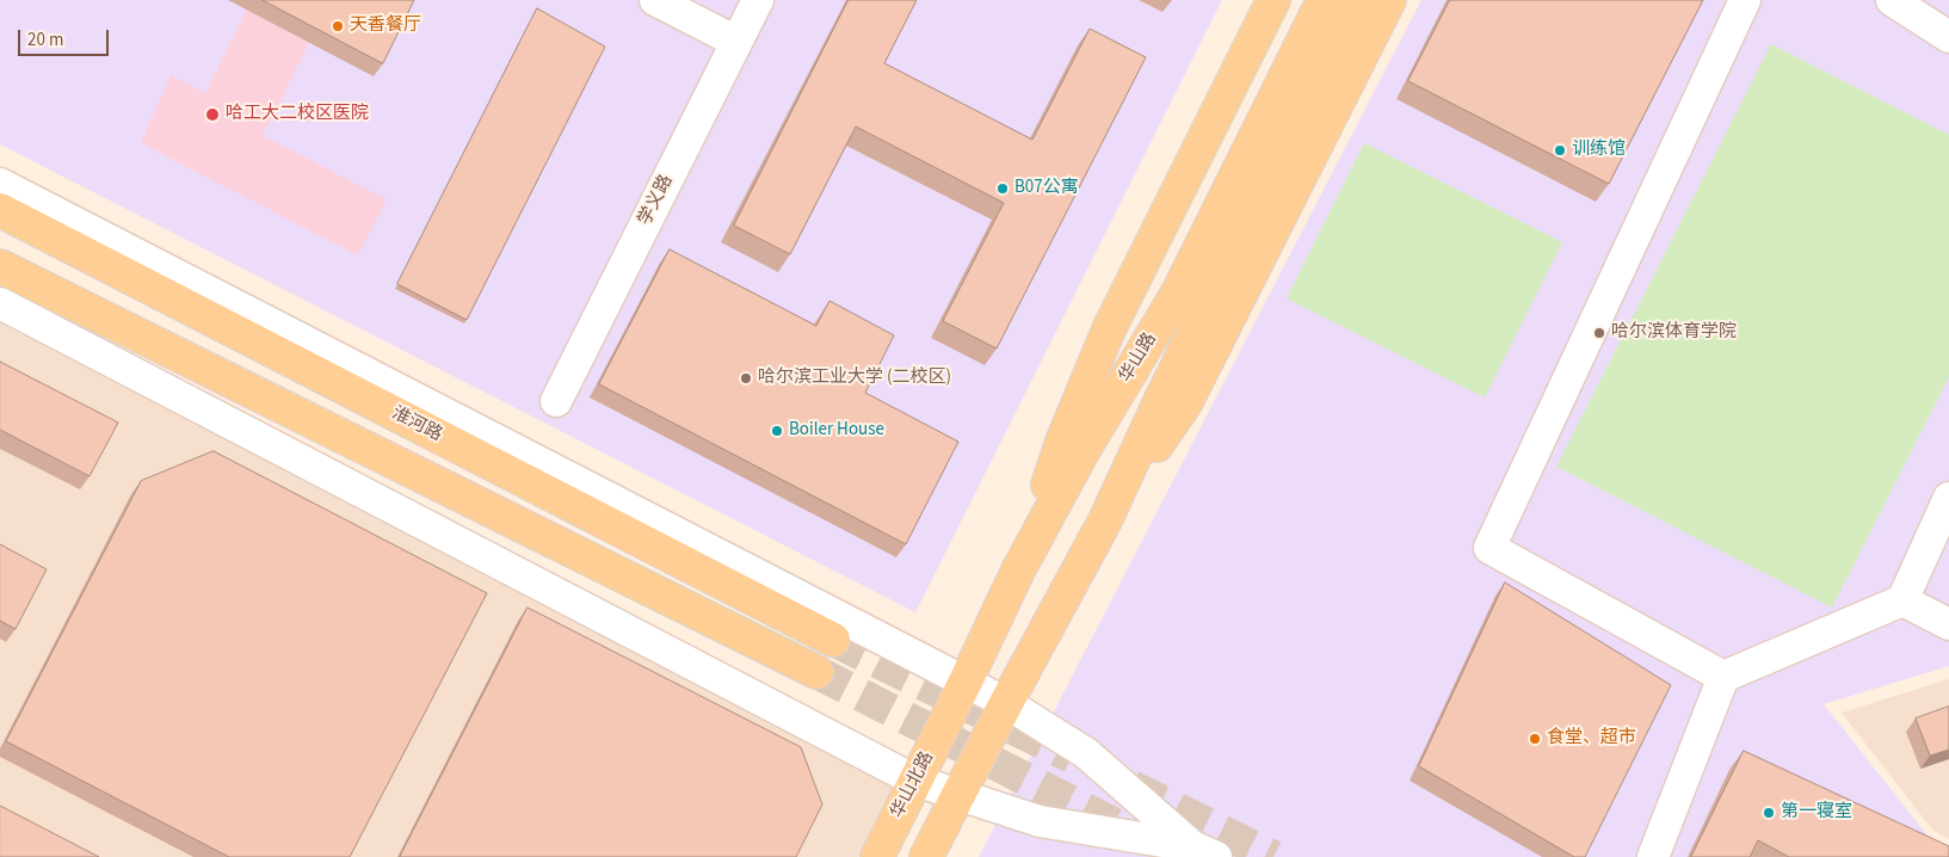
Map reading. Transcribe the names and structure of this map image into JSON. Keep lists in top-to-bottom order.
{
  "streets": {
    "main road": ["华山路", "淮河路", "华山北路"],
    "street": ["学义路"]
  },
  "crossings": [
    ["华山路", "华山北路"]
  ],
  "places": [
    "天香餐厅",
    "哈工大二校区医院",
    "训练馆",
    "B07公寓",
    "哈尔滨体育学院",
    "哈尔滨工业大学 (二校区)",
    "Boiler House",
    "食堂、超市",
    "第一寝室"
  ],
  "scale_bar": "20 m"
}
